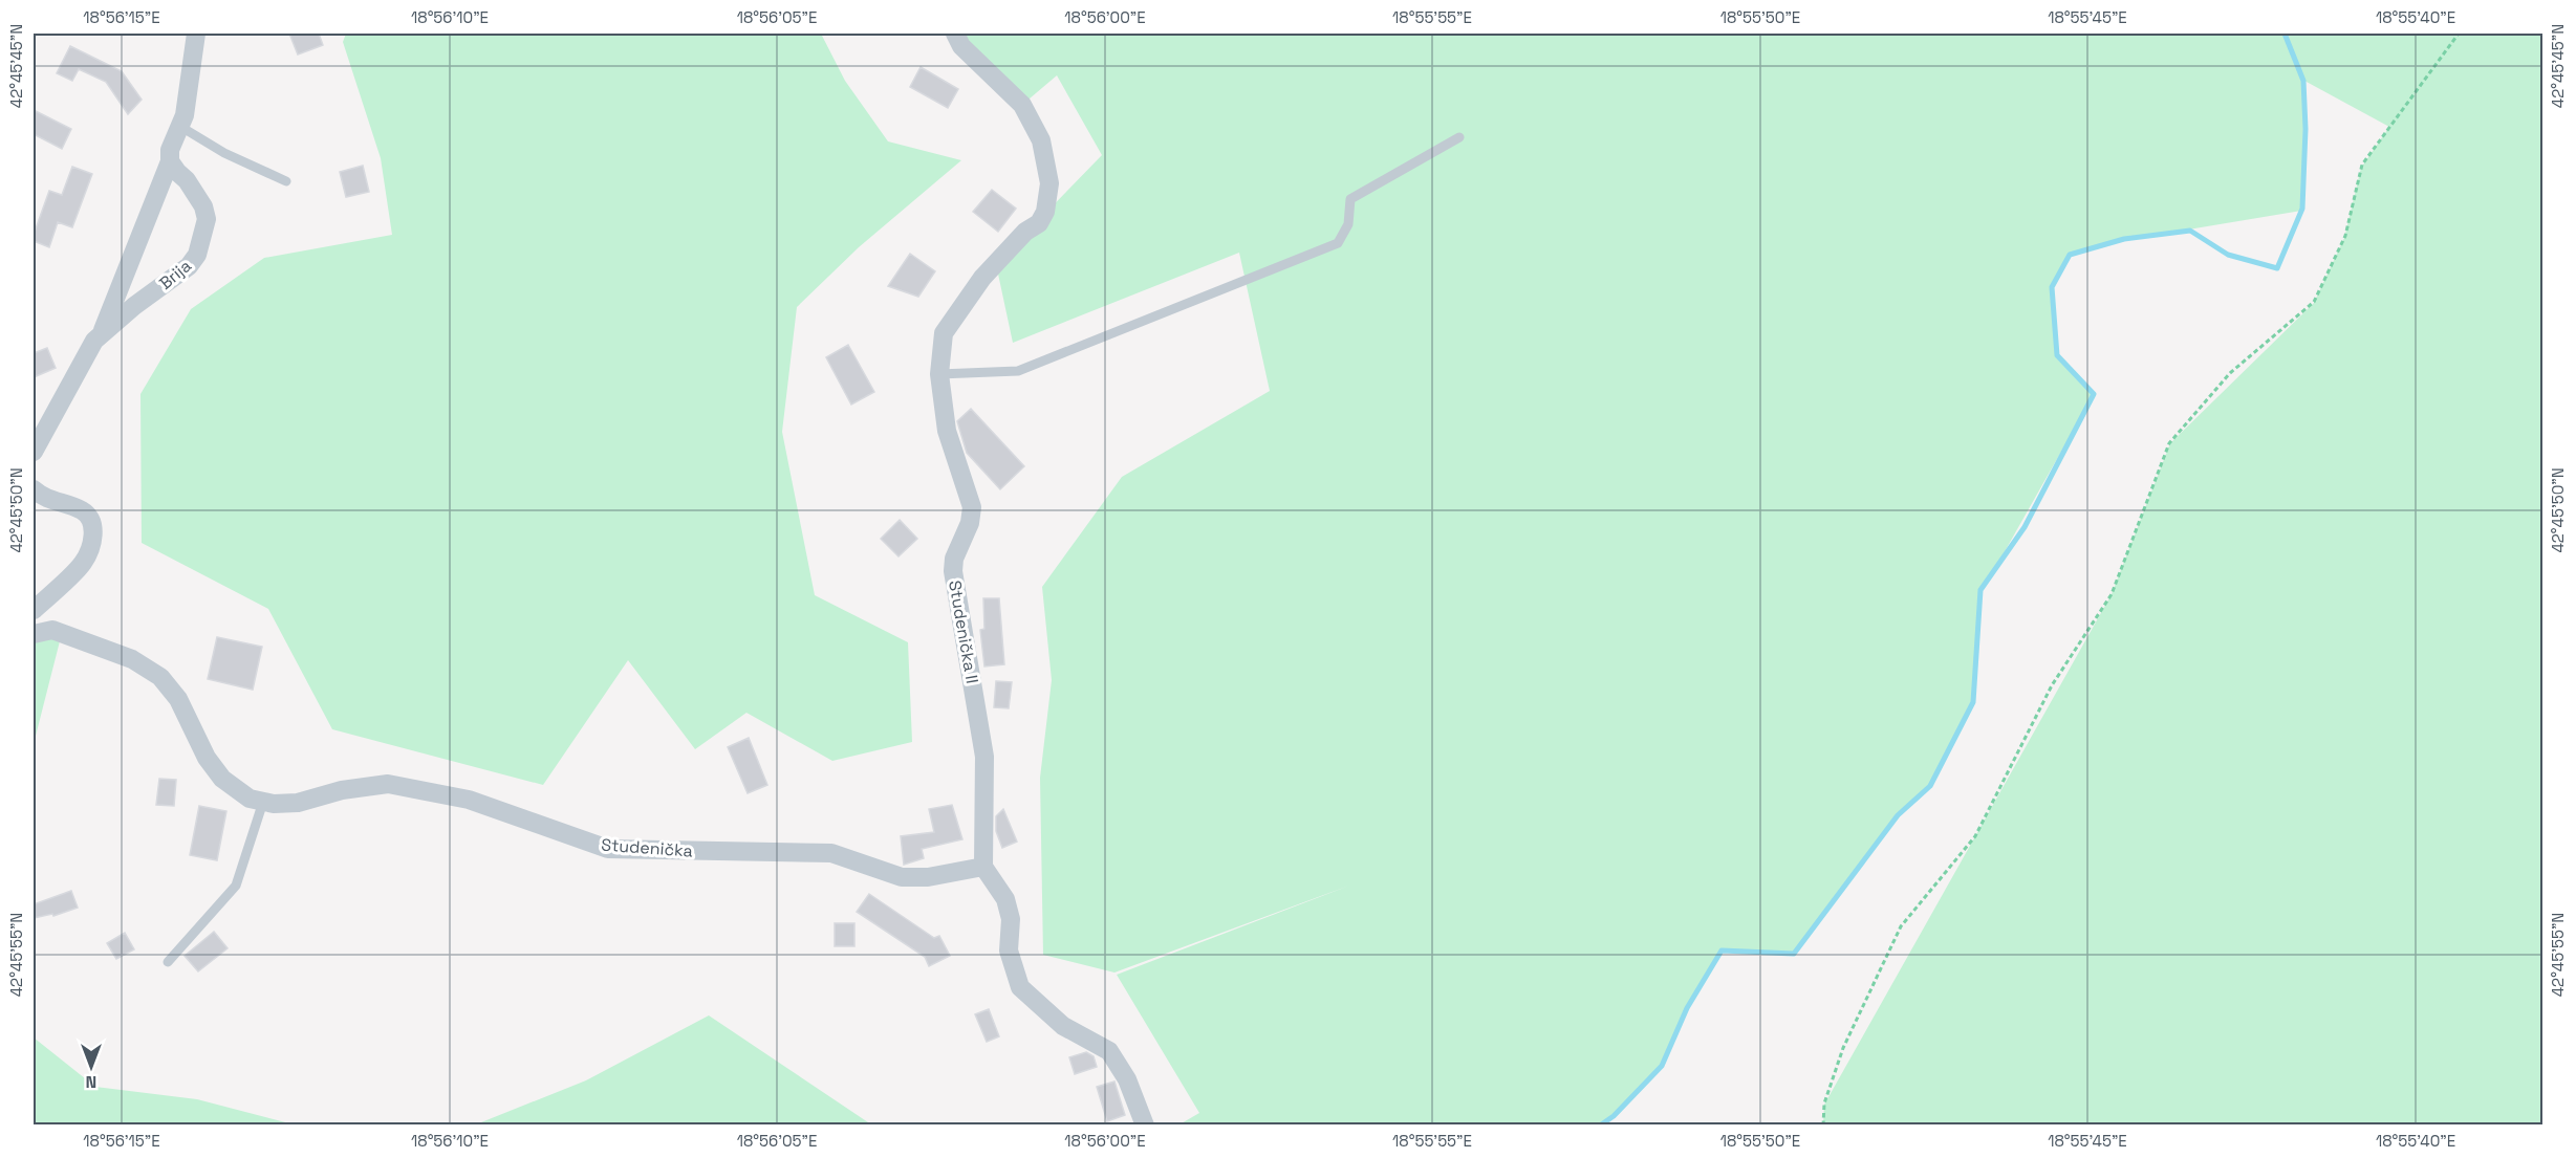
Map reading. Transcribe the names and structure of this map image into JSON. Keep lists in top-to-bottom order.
{
  "streets": {
    "street": ["Brija", "Studenička II", "Studenička"]
  },
  "crossings": [
    ["Studenička II", "Studenička"]
  ],
  "north": "bottom",
  "coordinates": [
    "18°56'15\"E",
    "18°56'10\"E",
    "18°56'05\"E",
    "18°56'00\"E",
    "18°55'55\"E",
    "18°55'50\"E",
    "18°55'45\"E",
    "18°55'40\"E",
    "42°45'45\"N",
    "42°45'50\"N",
    "42°45'55\"N"
  ]
}
